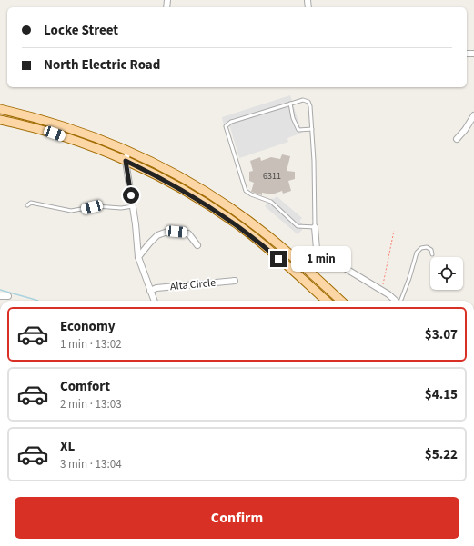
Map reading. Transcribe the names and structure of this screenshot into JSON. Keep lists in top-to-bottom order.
{
  "streets": {
    "street": ["Alta Circle"]
  },
  "house_numbers": ["6311"],
  "page": {
    "banner": ["Locke Street", "North Electric Road"],
    "bubble": "1 min",
    "list": [
      {
        "name": "Economy",
        "note": "1 min · 13:02",
        "value": "$3.07"
      },
      {
        "name": "Comfort",
        "note": "2 min · 13:03",
        "value": "$4.15"
      },
      {
        "name": "XL",
        "note": "3 min · 13:04",
        "value": "$5.22"
      }
    ],
    "buttons": "Confirm"
  }
}
